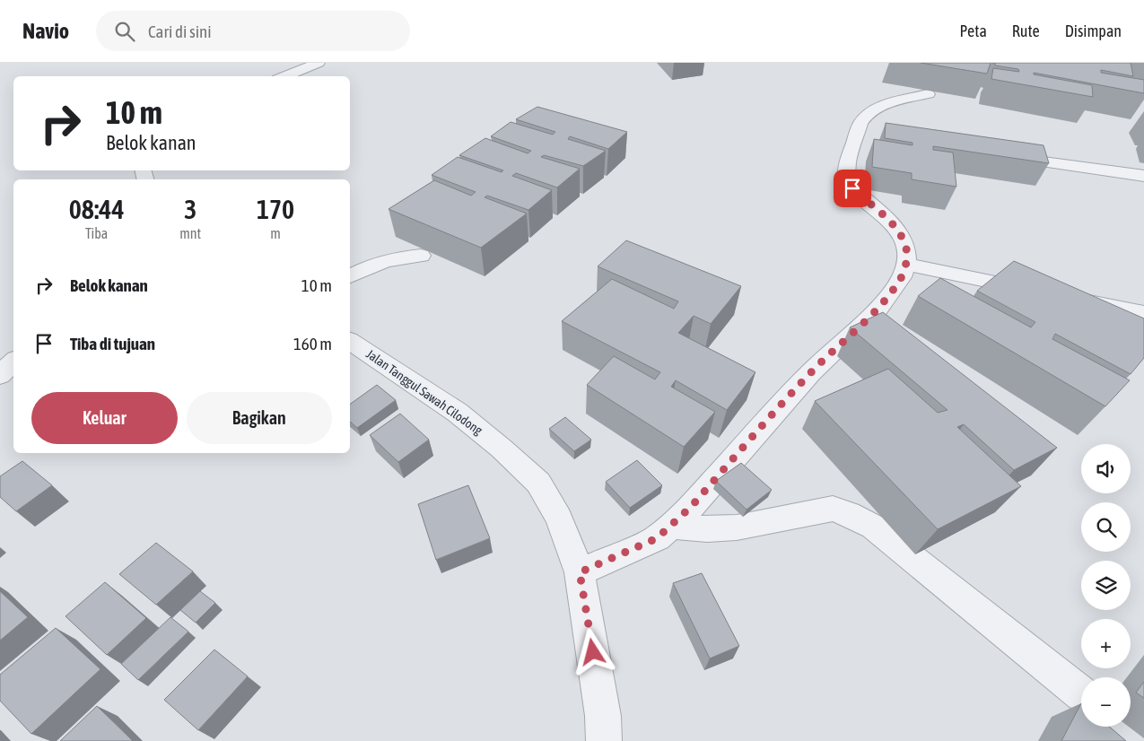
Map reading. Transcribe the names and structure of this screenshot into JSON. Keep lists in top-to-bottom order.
{
  "streets": {
    "street": ["Jalan Tanggul Sawah Cilodong"]
  },
  "page": {
    "header": "Navio",
    "search": "Cari di sini",
    "nav": ["Peta", "Rute", "Disimpan"],
    "turn": ["10 m", "Belok kanan"],
    "eta": [
      "08:44",
      "Tiba",
      "3",
      "mnt",
      "170",
      "m"
    ],
    "list": [
      {
        "name": "Belok kanan",
        "value": "10 m"
      },
      {
        "name": "Tiba di tujuan",
        "value": "160 m"
      }
    ],
    "buttons": ["Keluar", "Bagikan"],
    "map_buttons": ["+", "−"]
  }
}
